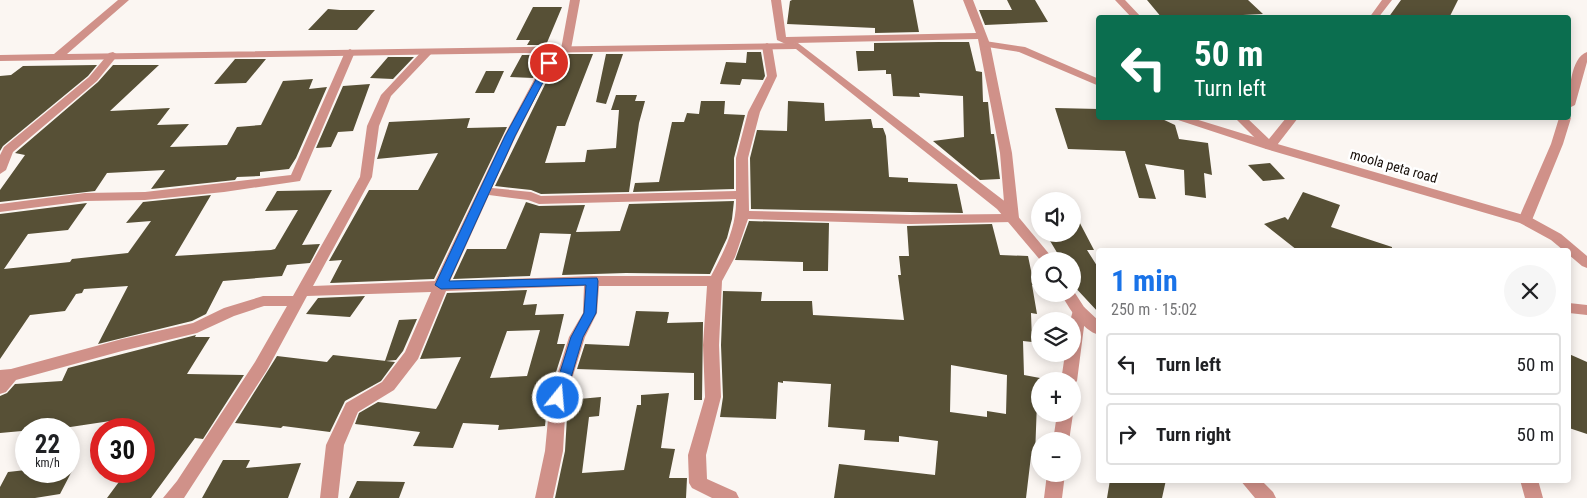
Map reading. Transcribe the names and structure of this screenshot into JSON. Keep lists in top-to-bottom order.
{
  "streets": {
    "street": ["moola peta road"]
  },
  "page": {
    "turn": ["50 m", "Turn left"],
    "map_buttons": ["+", "−"],
    "heading": ["1 min", "250 m · 15:02"],
    "list": [
      {
        "name": "Turn left",
        "value": "50 m"
      },
      {
        "name": "Turn right",
        "value": "50 m"
      }
    ],
    "speed": "22 km/h",
    "limit": "30"
  }
}
